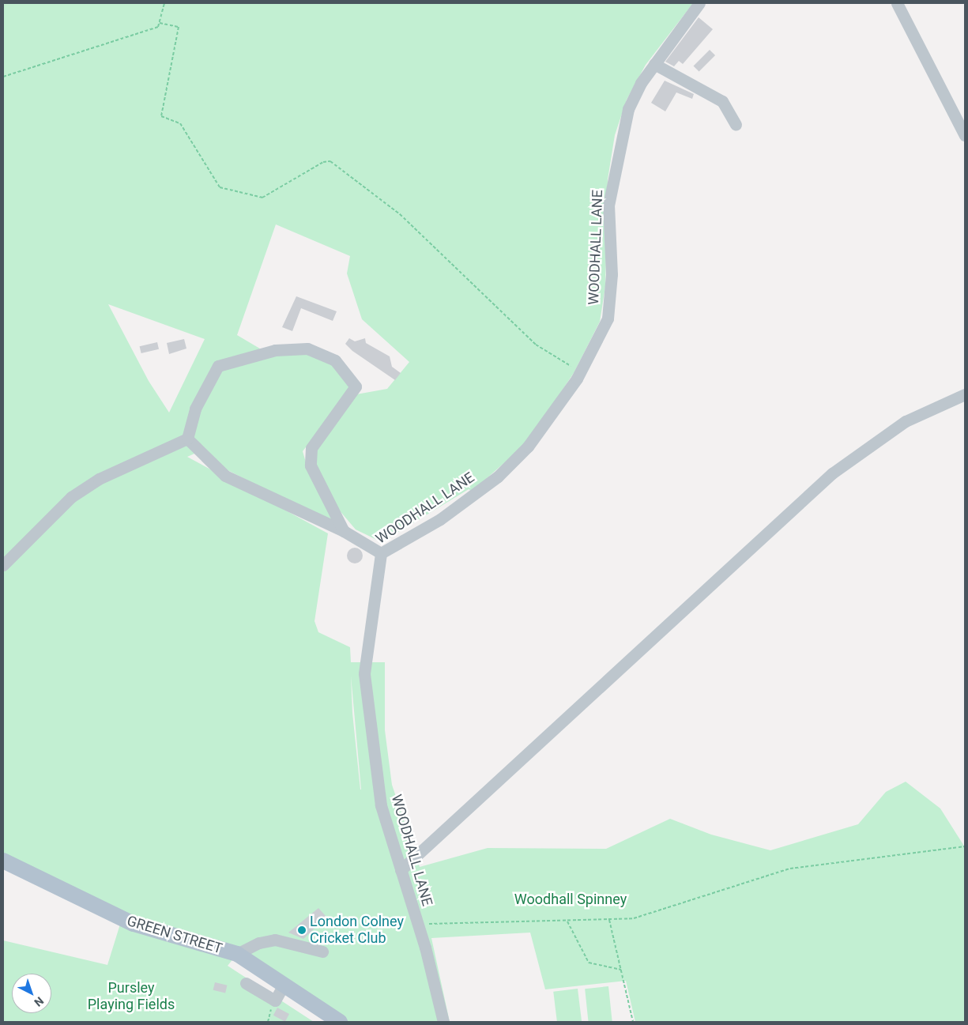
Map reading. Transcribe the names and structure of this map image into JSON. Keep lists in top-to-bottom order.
{
  "streets": {
    "main road": ["GREEN STREET"],
    "street": ["WOODHALL LANE"]
  },
  "parks": ["Woodhall Spinney", "Pursley Playing Fields"],
  "places": ["London Colney Cricket Club"],
  "north": "bottom right"
}
